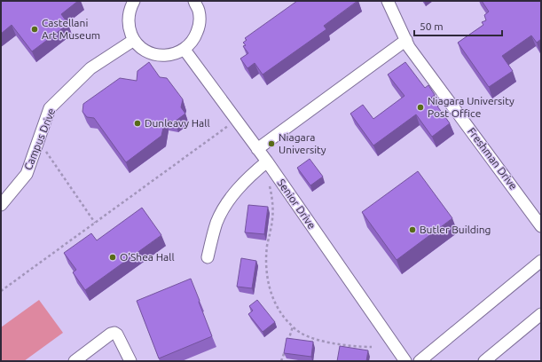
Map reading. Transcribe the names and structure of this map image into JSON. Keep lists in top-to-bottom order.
{
  "streets": {
    "street": ["Campus Drive", "Freshman Drive", "Senior Drive"]
  },
  "places": [
    "Castellani Art Museum",
    "Niagara University Post Office",
    "Dunleavy Hall",
    "Niagara University",
    "Butler Building",
    "O'Shea Hall"
  ],
  "scale_bar": "50 m"
}
